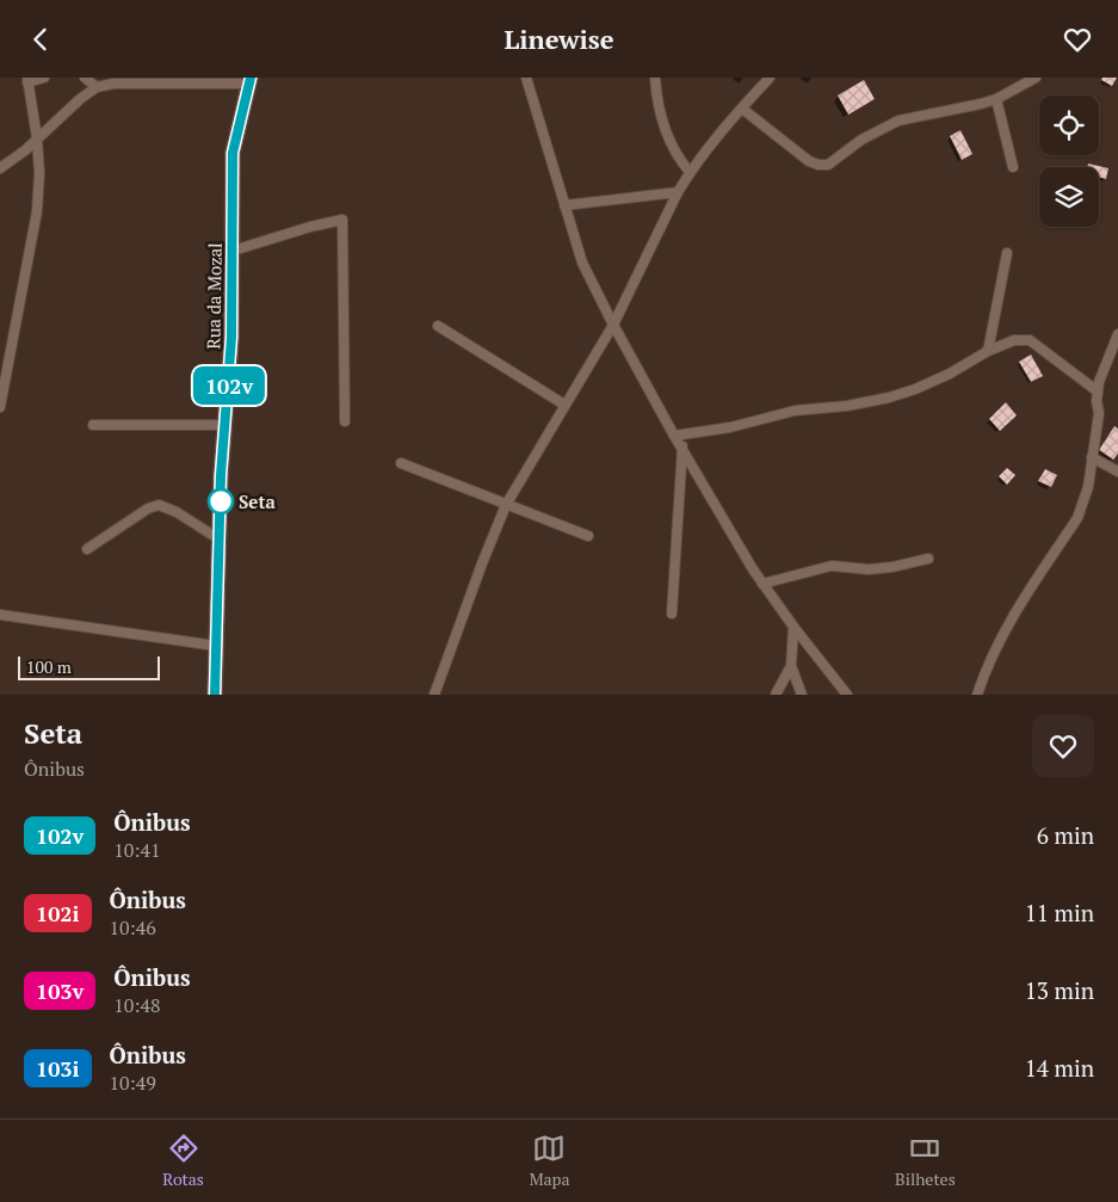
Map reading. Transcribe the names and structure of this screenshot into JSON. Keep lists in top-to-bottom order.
{
  "streets": {
    "main road": ["Rua da Mozal"]
  },
  "places": ["Seta"],
  "lines": ["bus line 102v"],
  "scale_bar": "100 m",
  "page": {
    "header": "Linewise",
    "on_map": "102v",
    "scale": "100 m",
    "heading": ["Seta", "Ônibus"],
    "list": [
      {
        "mark": "102v",
        "name": "Ônibus",
        "note": "10:41",
        "value": "6 min"
      },
      {
        "mark": "102i",
        "name": "Ônibus",
        "note": "10:46",
        "value": "11 min"
      },
      {
        "mark": "103v",
        "name": "Ônibus",
        "note": "10:48",
        "value": "13 min"
      },
      {
        "mark": "103i",
        "name": "Ônibus",
        "note": "10:49",
        "value": "14 min"
      }
    ],
    "tabs": ["Rotas", "Mapa", "Bilhetes"]
  }
}
